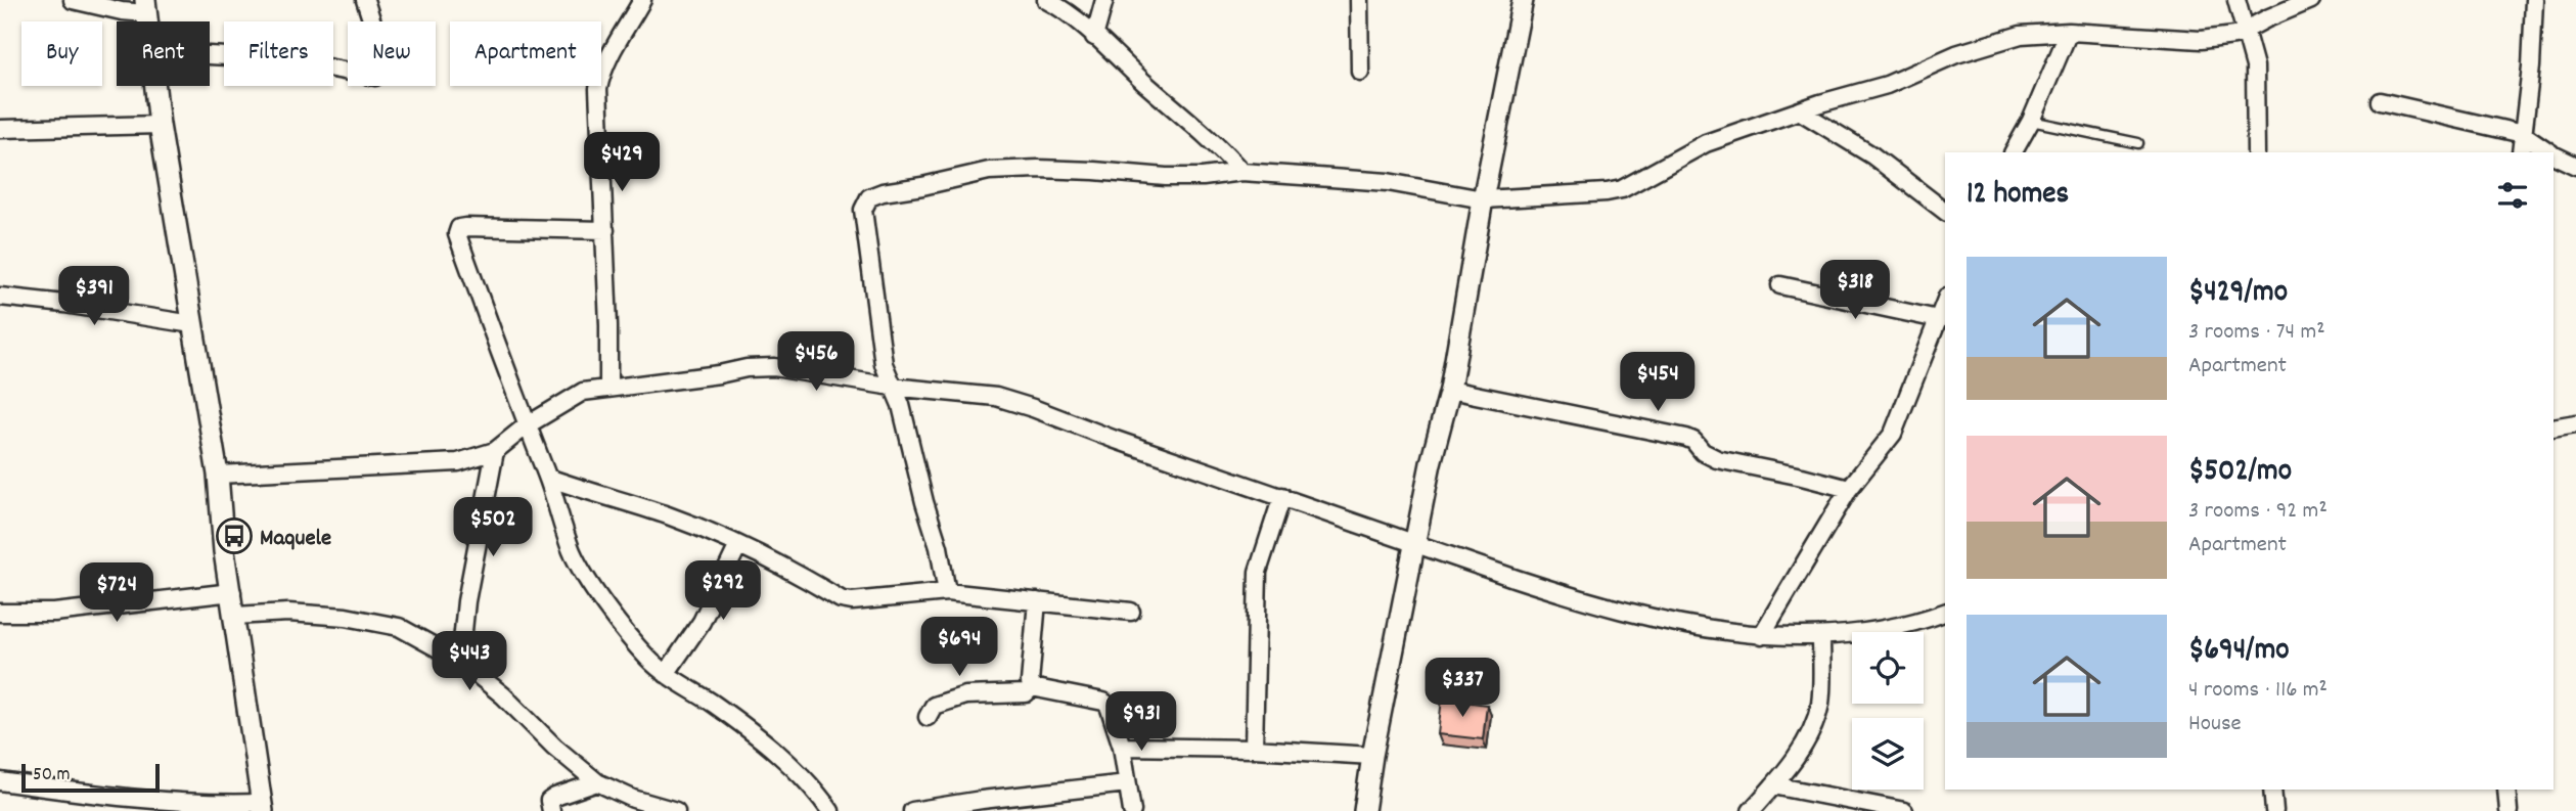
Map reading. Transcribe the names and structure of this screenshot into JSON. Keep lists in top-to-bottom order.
{
  "places": {
    "bus stop": ["Maquele"]
  },
  "scale_bar": "50 m",
  "page": {
    "chip": [
      "Buy",
      "Rent",
      "Filters",
      "New",
      "Apartment"
    ],
    "price": [
      "$429",
      "$318",
      "$391",
      "$456",
      "$454",
      "$502",
      "$292",
      "$724",
      "$694",
      "$443",
      "$337",
      "$931"
    ],
    "heading": "12 homes",
    "list": [
      {
        "name": "$429/mo",
        "note": "3 rooms · 74 m² · Apartment"
      },
      {
        "name": "$502/mo",
        "note": "3 rooms · 92 m² · Apartment"
      },
      {
        "name": "$694/mo",
        "note": "4 rooms · 116 m² · House"
      }
    ],
    "scale": "50 m"
  }
}
